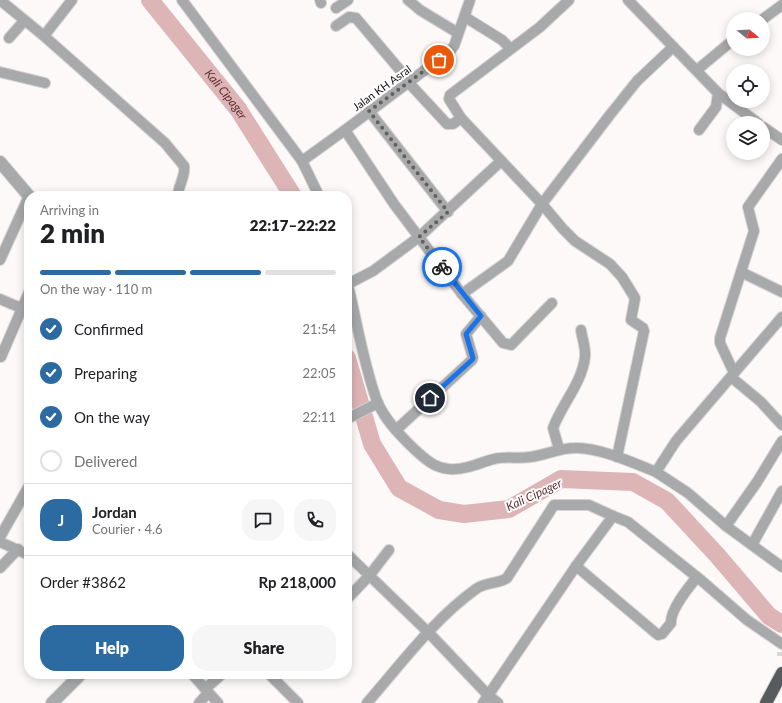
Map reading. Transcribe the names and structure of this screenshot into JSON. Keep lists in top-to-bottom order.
{
  "streets": {
    "street": ["Jalan KH Asral"]
  },
  "water": ["Kali Cipager"],
  "north": "right",
  "page": {
    "heading": ["2 min", "Arriving in", "22:17–22:22"],
    "panel": [
      "Jordan",
      "Courier · 4.6",
      "Order #3862",
      "Rp 218,000"
    ],
    "bar": "On the way · 110 m",
    "list": [
      ["Confirmed", "21:54"],
      ["Preparing", "22:05"],
      ["On the way", "22:11"],
      "Delivered"
    ],
    "round": "J",
    "buttons": ["Help", "Share"]
  }
}
